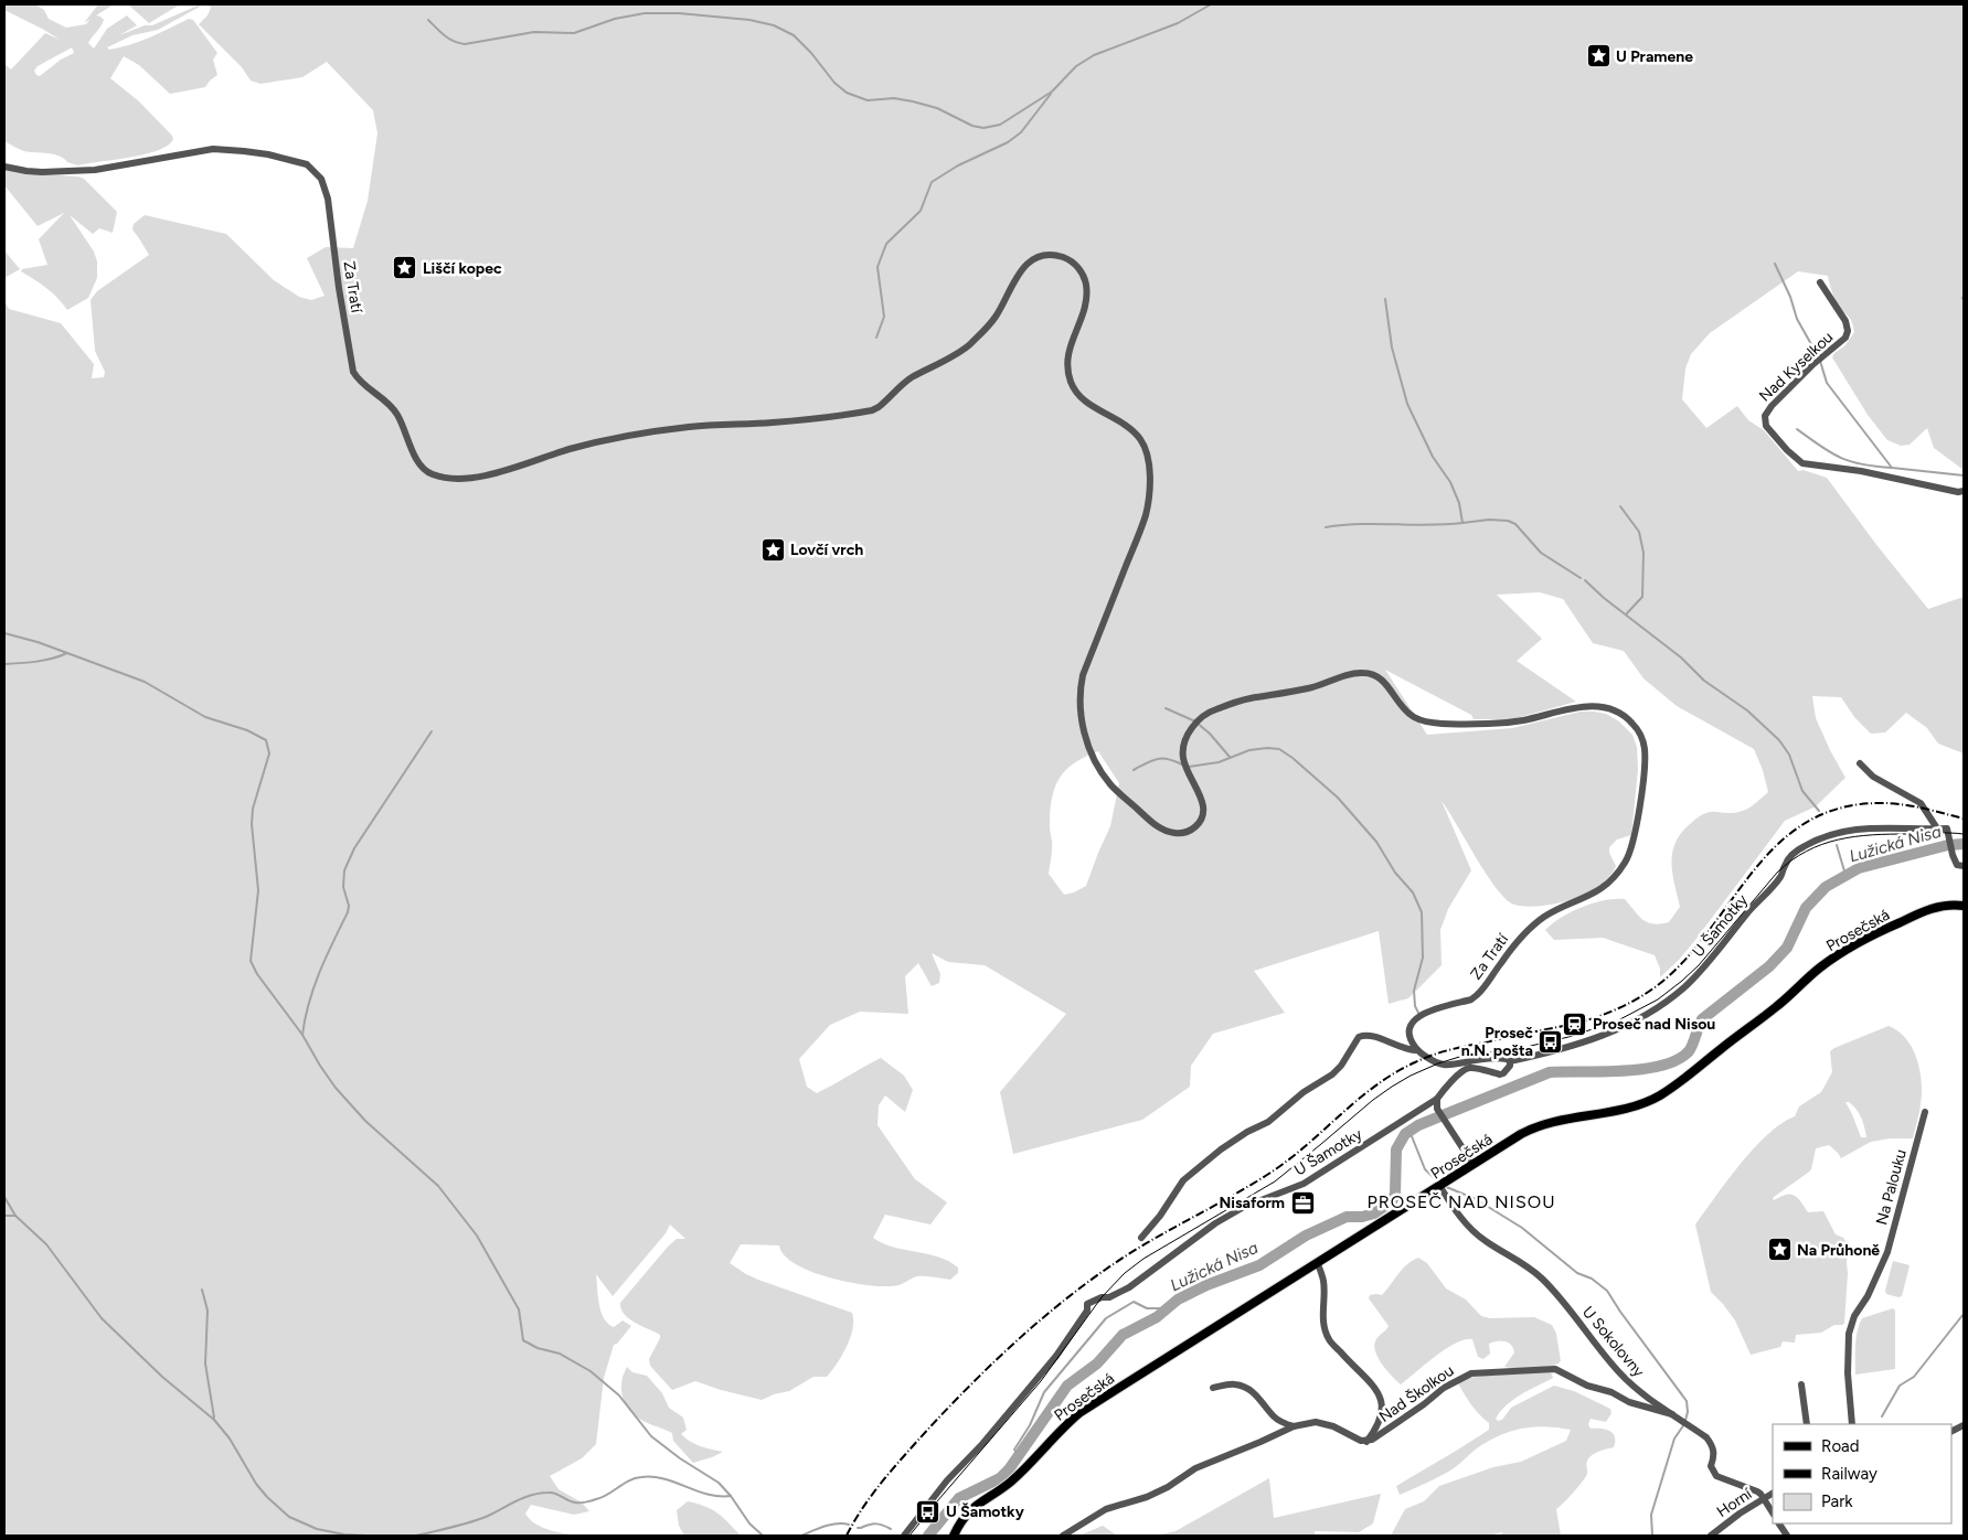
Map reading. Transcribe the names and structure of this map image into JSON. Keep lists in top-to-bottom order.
{
  "streets": {
    "main road": ["Prosečská"],
    "street": [
      "Za Tratí",
      "Nad Kyselkou",
      "U Šamotky",
      "Na Palouku",
      "U Sokolovny",
      "Nad Školkou",
      "Horní"
    ]
  },
  "crossings": [
    ["Za Tratí", "U Šamotky"],
    ["Prosečská", "U Sokolovny"],
    ["Prosečská", "Nad Školkou"],
    ["U Sokolovny", "Nad Školkou"],
    ["U Sokolovny", "Horní"]
  ],
  "districts": ["PROSEČ NAD NISOU"],
  "water": ["Lužická Nisa"],
  "places": {
    "place": [
      "U Pramene",
      "Liščí kopec",
      "Lovčí vrch",
      "Na Průhoně"
    ],
    "station": ["Proseč nad Nisou"],
    "bus stop": ["Proseč n.N. pošta", "U Šamotky"],
    "office": ["Nisaform"]
  },
  "legend": ["Road", "Railway", "Park"]
}
